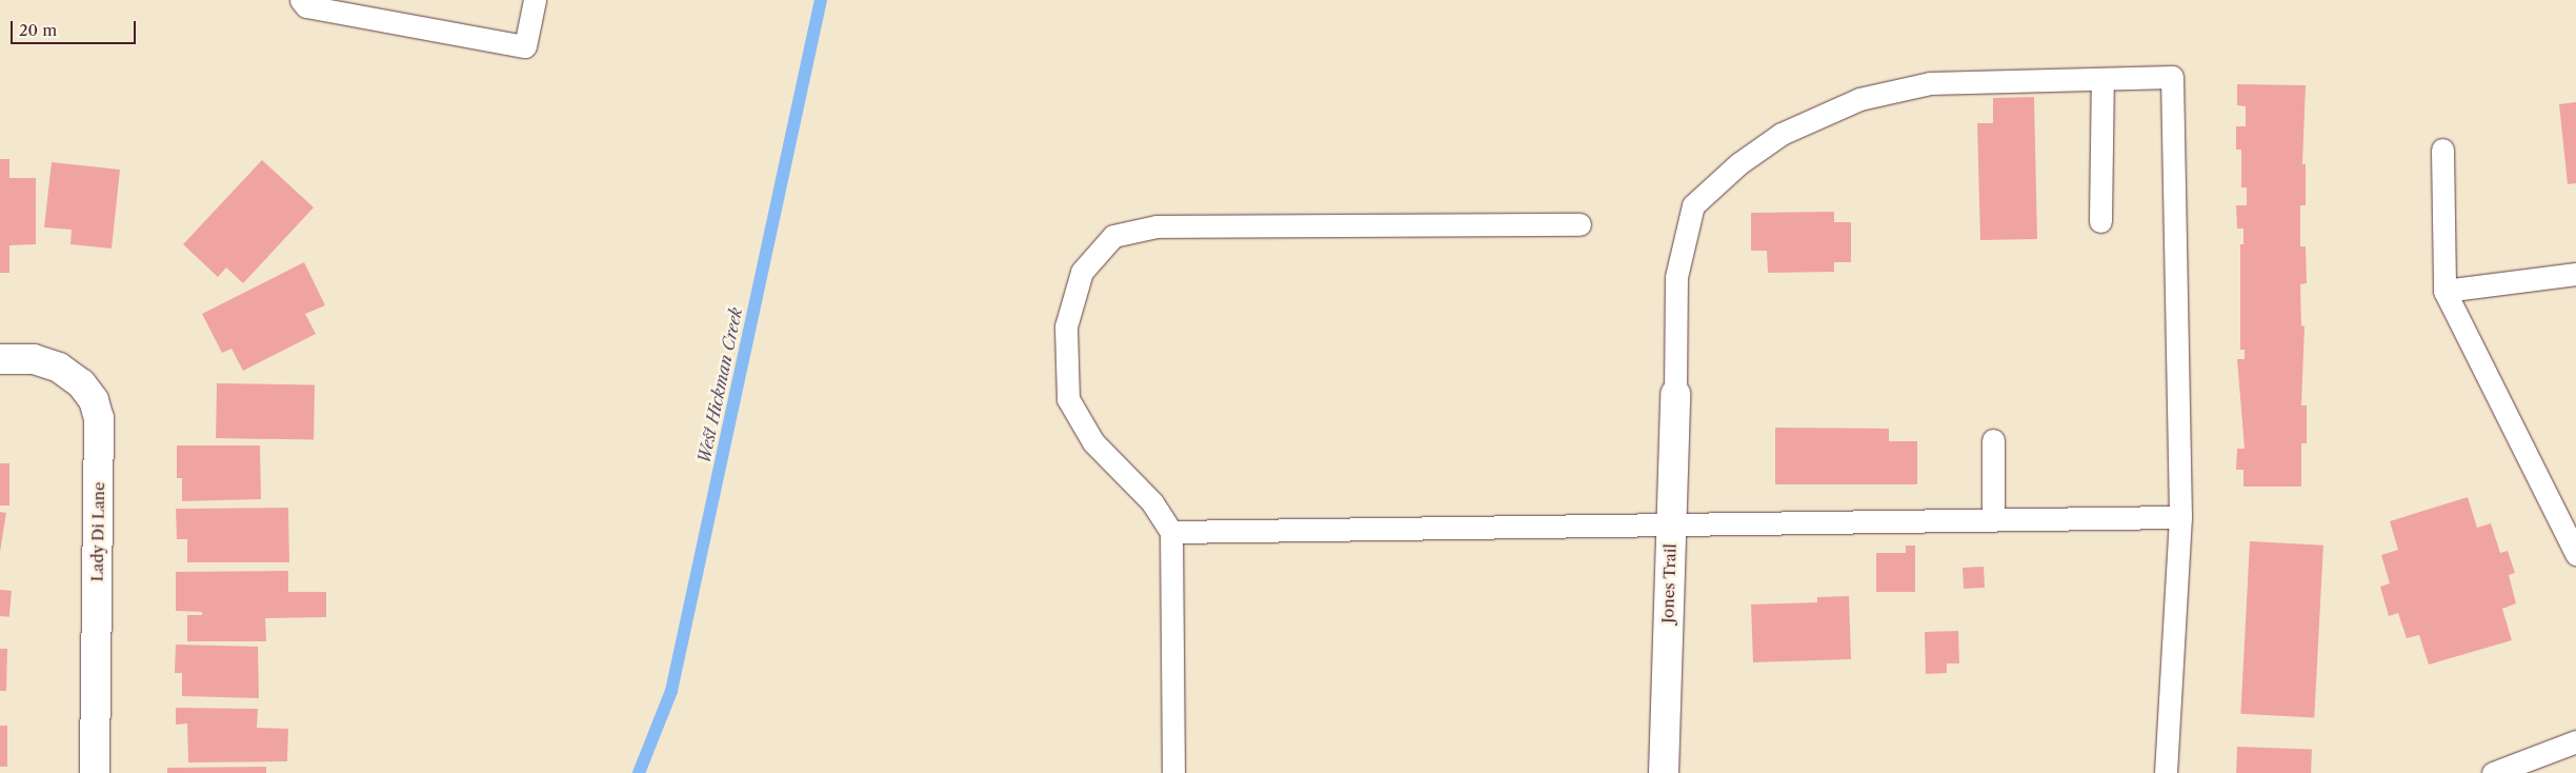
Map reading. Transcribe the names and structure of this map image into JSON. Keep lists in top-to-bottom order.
{
  "streets": {
    "street": ["Lady Di Lane", "Jones Trail"]
  },
  "water": ["West Hickman Creek"],
  "scale_bar": "20 m"
}
